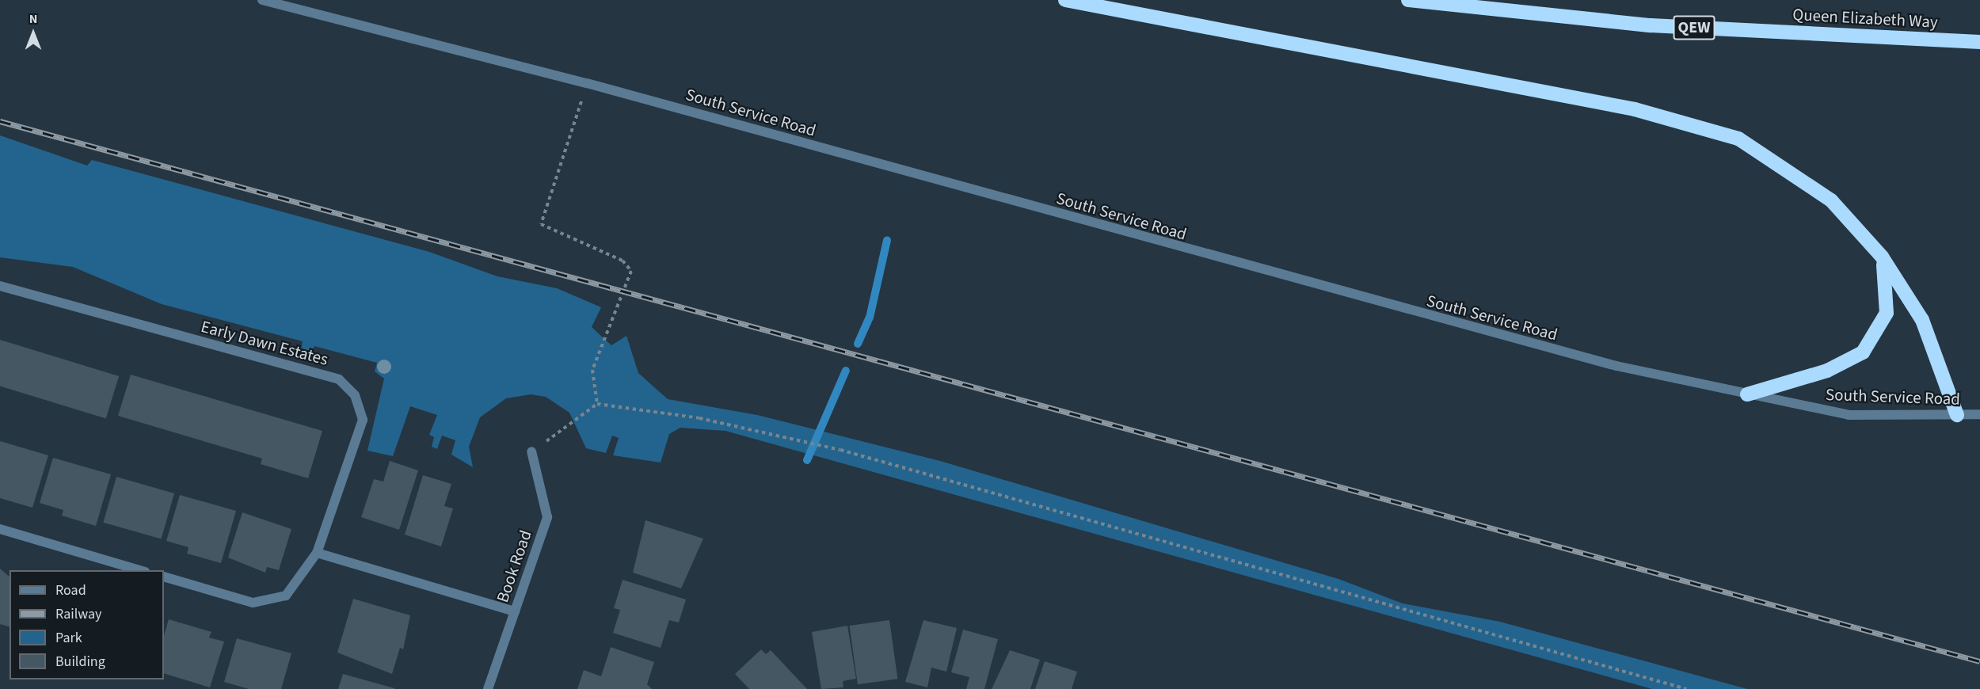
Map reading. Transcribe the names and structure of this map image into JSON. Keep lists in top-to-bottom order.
{
  "streets": {
    "highway": ["Queen Elizabeth Way", "QEW"],
    "street": ["South Service Road", "Early Dawn Estates", "Book Road"]
  },
  "legend": [
    "Road",
    "Railway",
    "Park",
    "Building"
  ],
  "north": "top"
}
